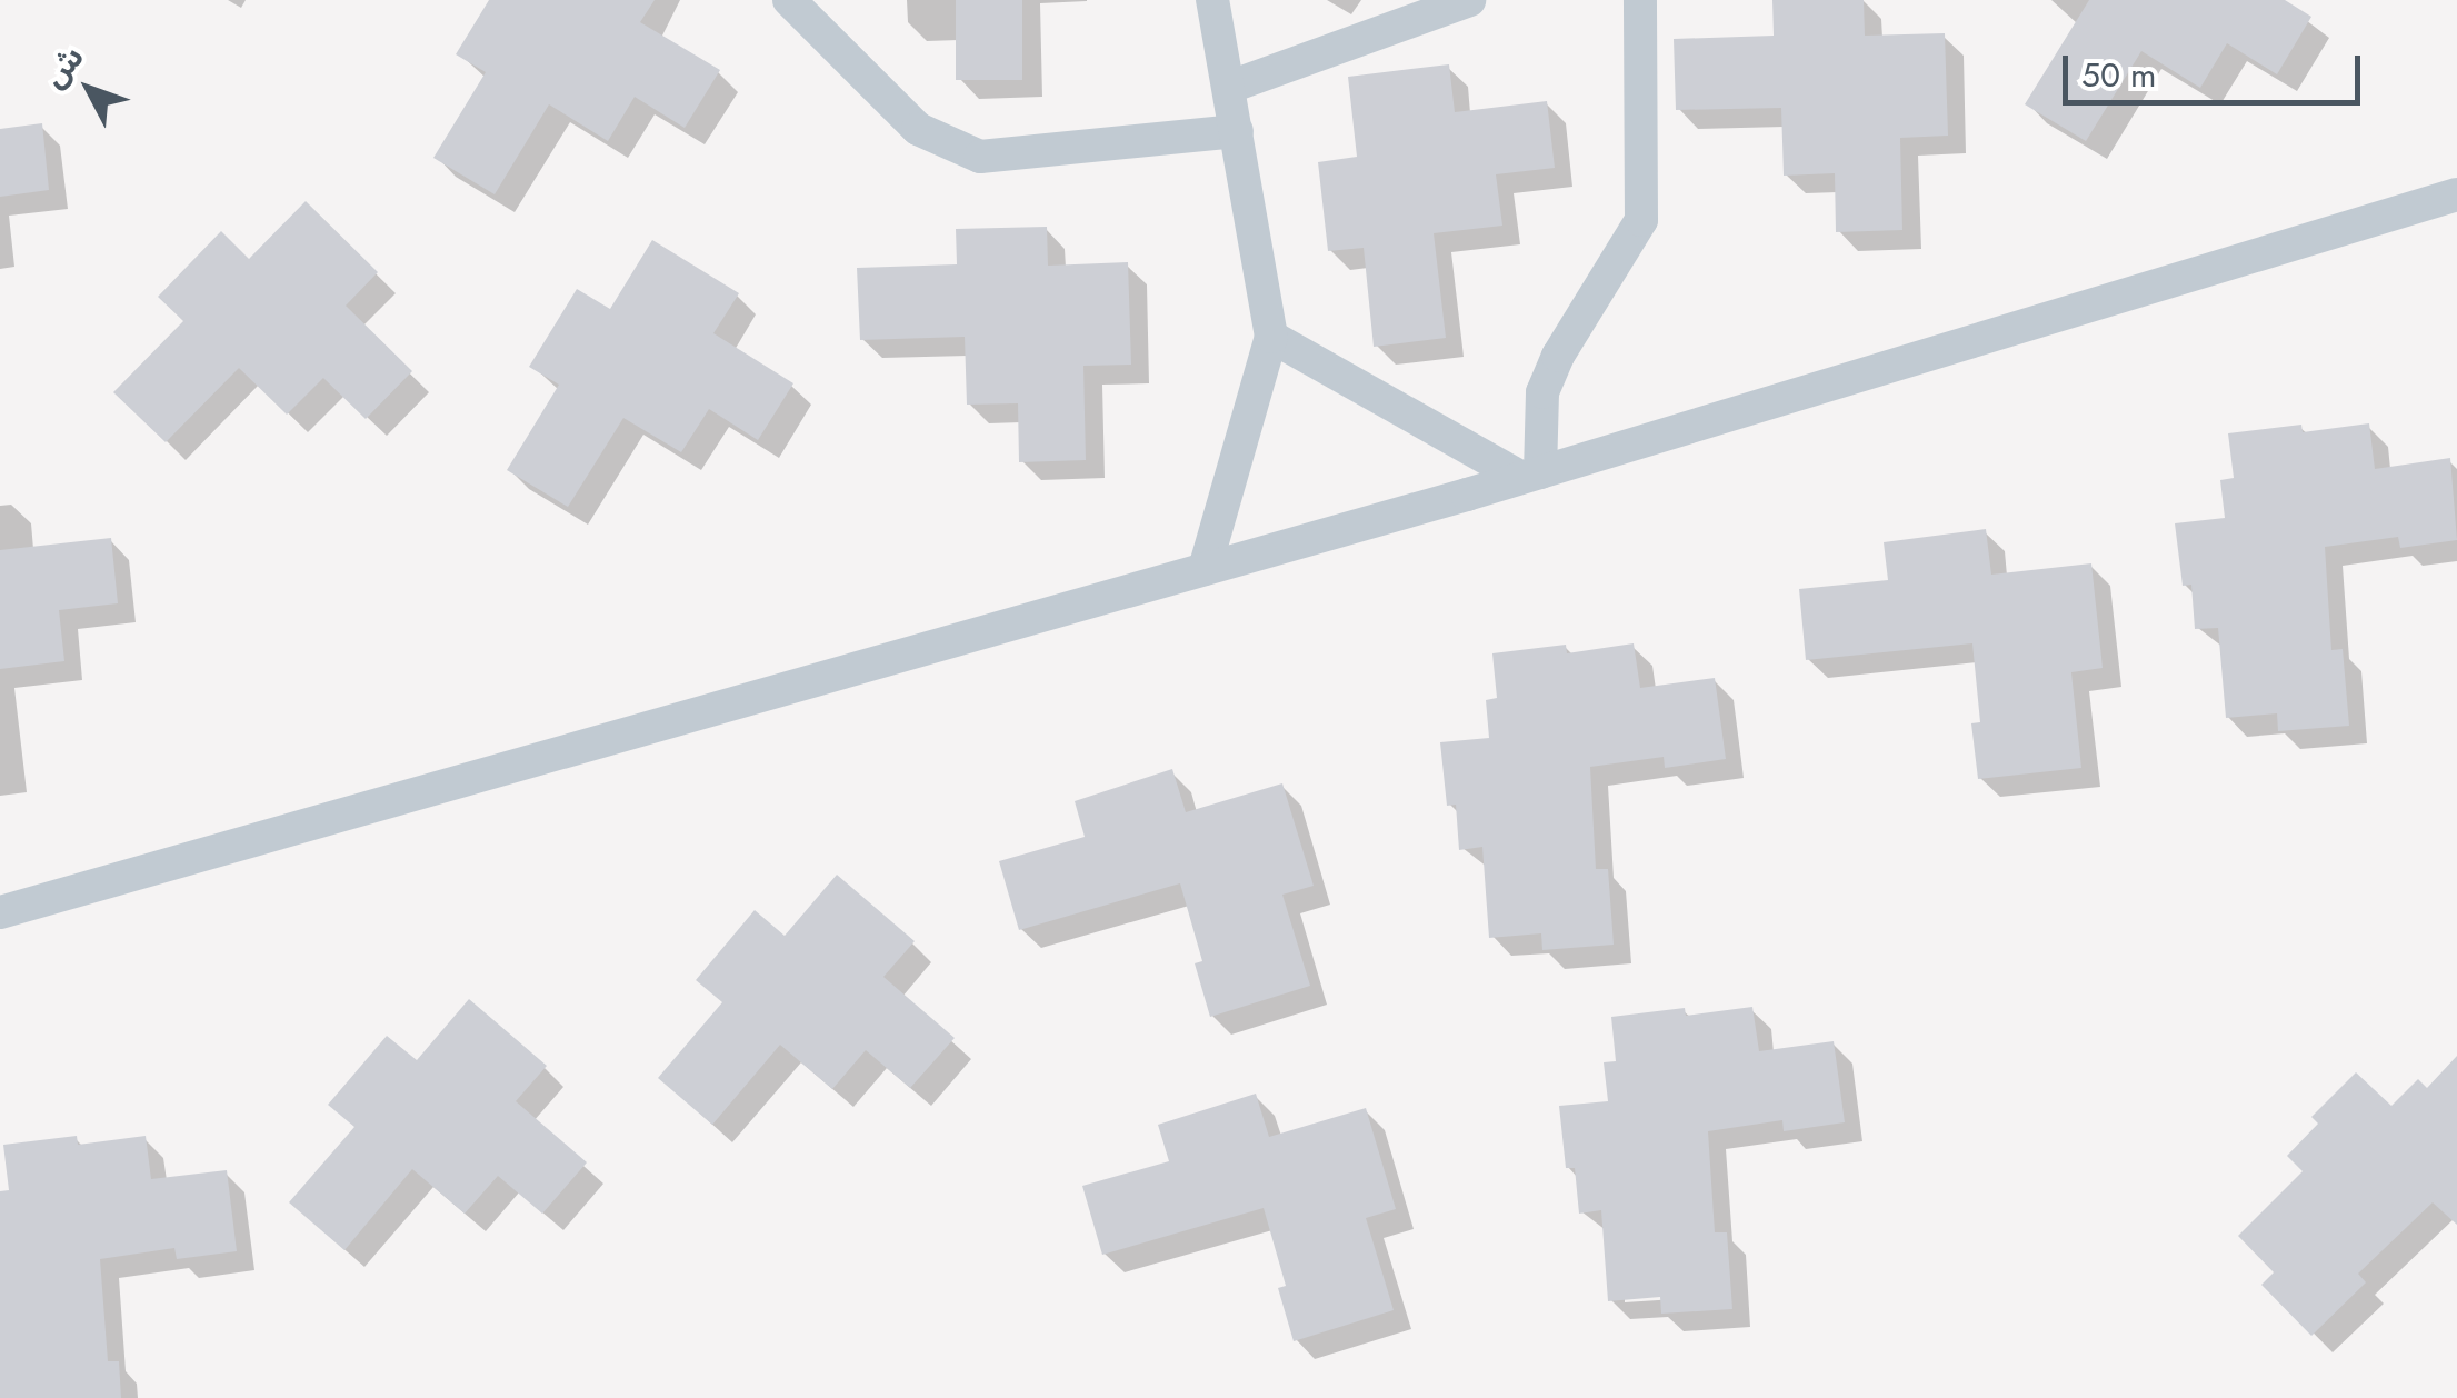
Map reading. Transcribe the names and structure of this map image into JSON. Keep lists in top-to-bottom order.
{
  "scale_bar": "50 m",
  "north": "top left"
}
